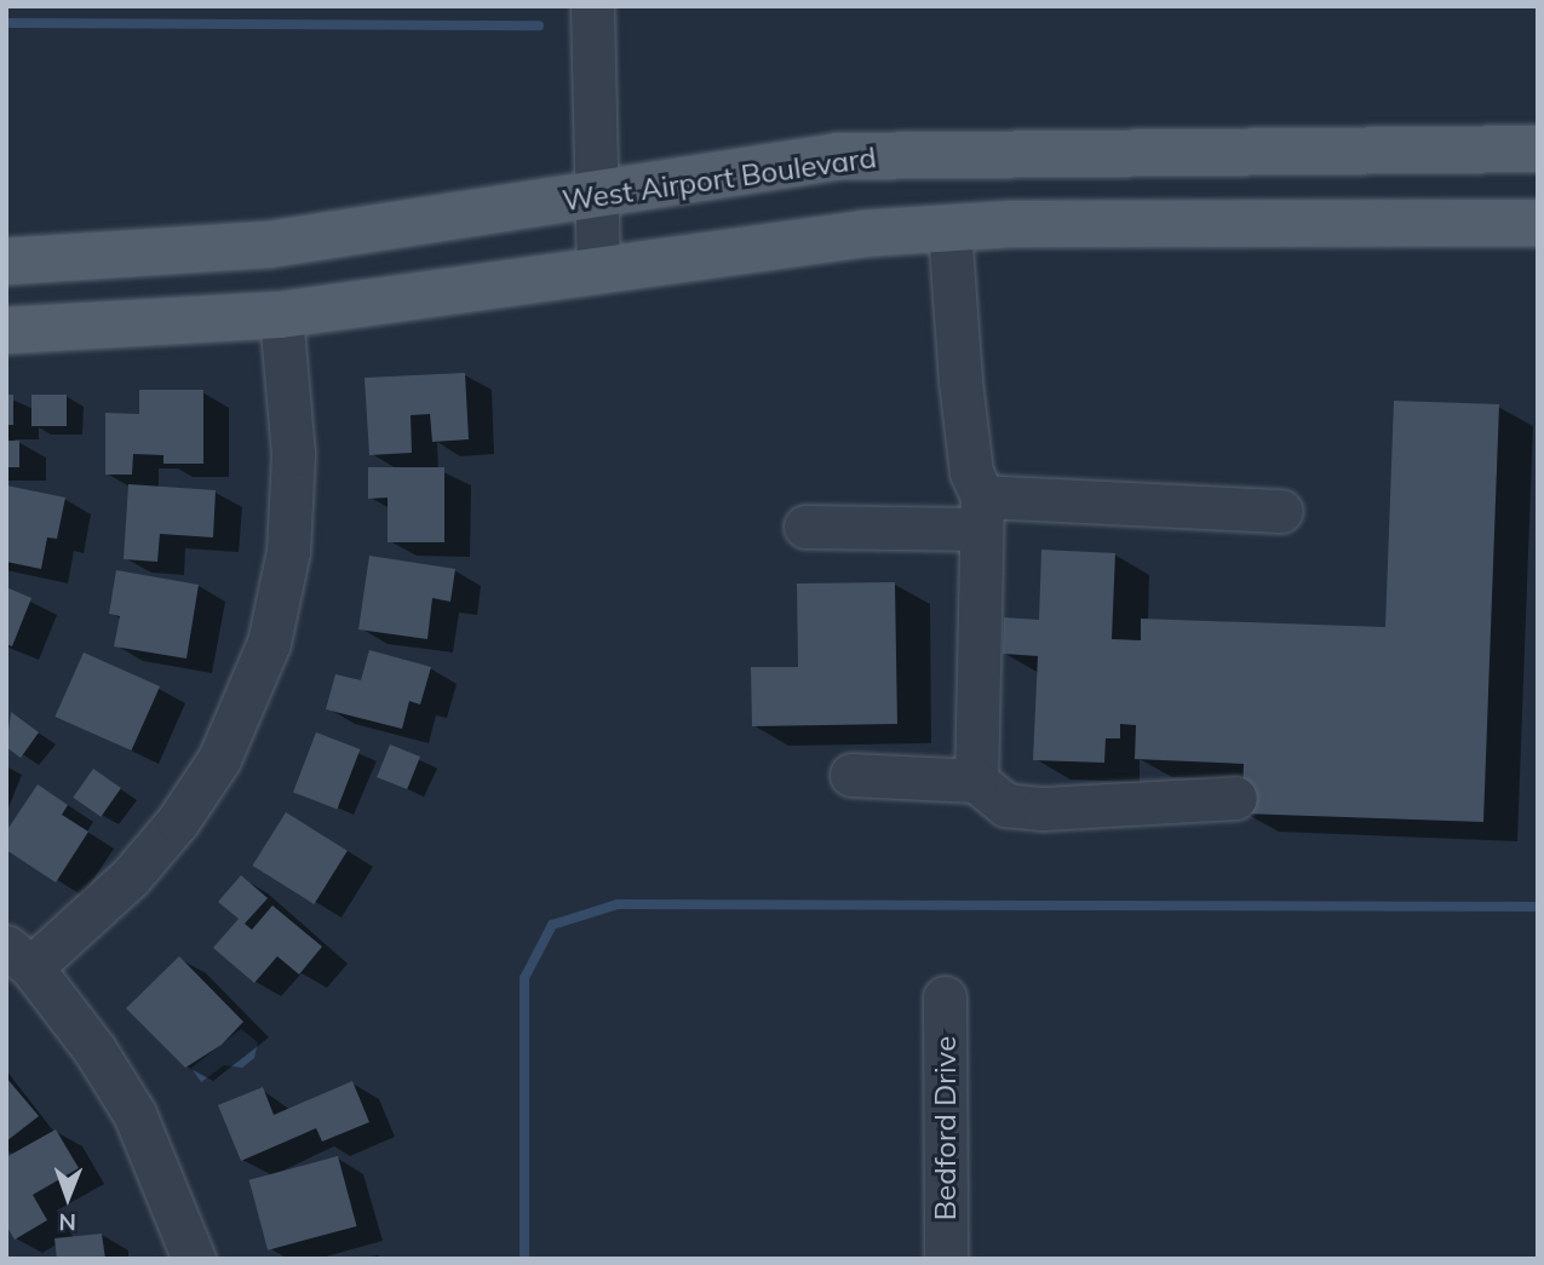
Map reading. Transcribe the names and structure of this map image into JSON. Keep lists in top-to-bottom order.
{
  "streets": {
    "main road": ["West Airport Boulevard"],
    "street": ["Bedford Drive"]
  },
  "north": "bottom"
}
